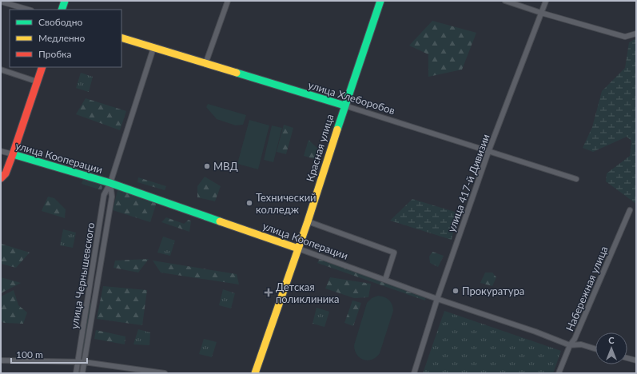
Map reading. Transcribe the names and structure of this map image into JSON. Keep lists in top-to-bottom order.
{
  "streets": {
    "street": [
      "улица Хлеборобов",
      "Красная улица",
      "улица Кооперации",
      "улица 417-й Дивизии",
      "улица Чернышевского",
      "Набережная улица"
    ]
  },
  "crossings": [
    ["улица Хлеборобов", "Красная улица"],
    ["улица Хлеборобов", "улица 417-й Дивизии"],
    ["улица Хлеборобов", "улица Чернышевского"],
    ["Красная улица", "улица Кооперации"],
    ["улица Кооперации", "улица 417-й Дивизии"],
    ["улица Кооперации", "улица Чернышевского"],
    ["улица Кооперации", "Набережная улица"]
  ],
  "places": {
    "other": ["МВД", "Технический колледж", "Прокуратура"],
    "health": ["Детская поликлиника"]
  },
  "legend": ["Свободно", "Медленно", "Пробка"],
  "scale_bar": "100 m",
  "north": "top"
}
